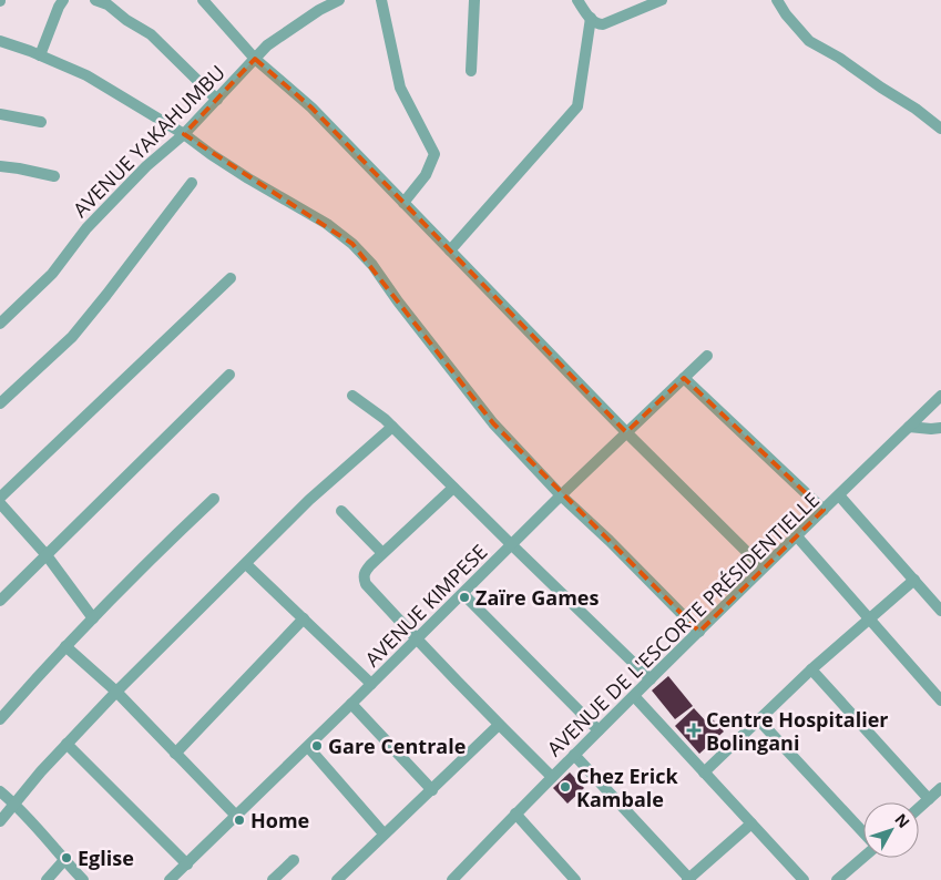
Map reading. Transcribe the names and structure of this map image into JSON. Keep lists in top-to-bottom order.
{
  "streets": {
    "street": ["AVENUE YAKAHUMBU", "AVENUE KIMPESE", "AVENUE DE L'ESCORTE PRÉSIDENTIELLE"]
  },
  "places": {
    "other": [
      "Zaïre Games",
      "Gare Centrale",
      "Chez Erick Kambale",
      "Home",
      "Eglise"
    ],
    "health": ["Centre Hospitalier Bolingani"]
  },
  "north": "top right"
}
